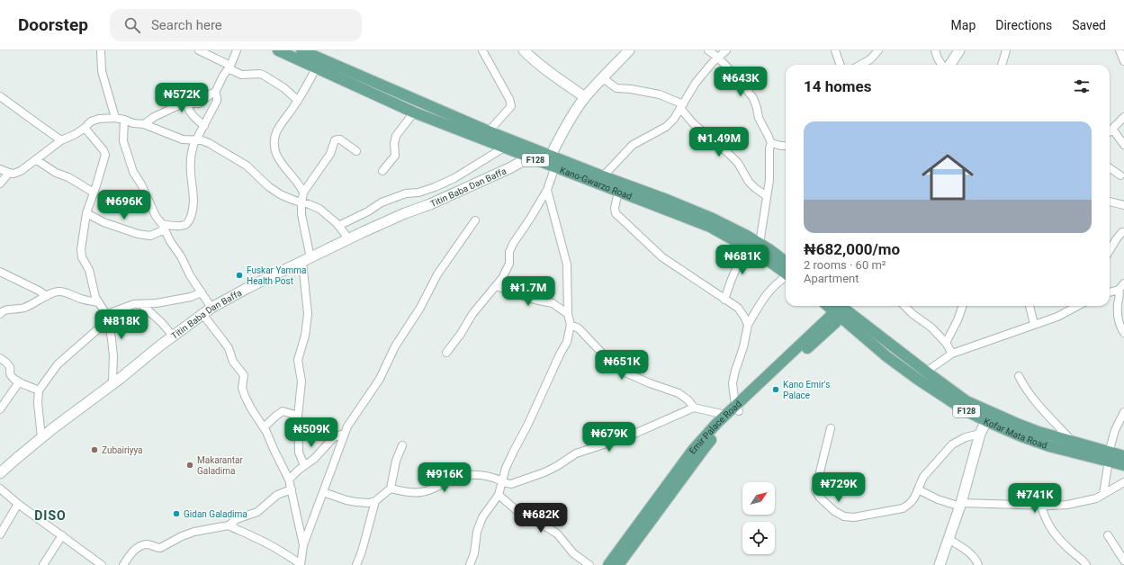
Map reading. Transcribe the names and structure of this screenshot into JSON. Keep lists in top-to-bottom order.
{
  "streets": {
    "main road": [
      "F128",
      "Kano-Gwarzo Road",
      "Titin Baba Dan Baffa",
      "Emir Palace Road",
      "Kofar Mata Road"
    ]
  },
  "crossings": [
    ["Kano-Gwarzo Road", "Titin Baba Dan Baffa"],
    ["Emir Palace Road", "Kofar Mata Road"]
  ],
  "districts": ["DISO"],
  "places": [
    "Fuskar Yamma Health Post",
    "Kano Emir's Palace",
    "Zubairiyya",
    "Makarantar Galadima",
    "Gidan Galadima"
  ],
  "north": "top right",
  "page": {
    "header": "Doorstep",
    "search": "Search here",
    "nav": ["Map", "Directions", "Saved"],
    "heading": "14 homes",
    "price": [
      "₦643K",
      "₦572K",
      "₦1.49M",
      "₦696K",
      "₦681K",
      "₦1.7M",
      "₦818K",
      "₦651K",
      "₦509K",
      "₦679K",
      "₦916K",
      "₦729K",
      "₦741K",
      "₦682K"
    ],
    "list": [
      {
        "name": "₦682,000/mo",
        "note": "2 rooms · 60 m² · Apartment"
      }
    ]
  }
}
